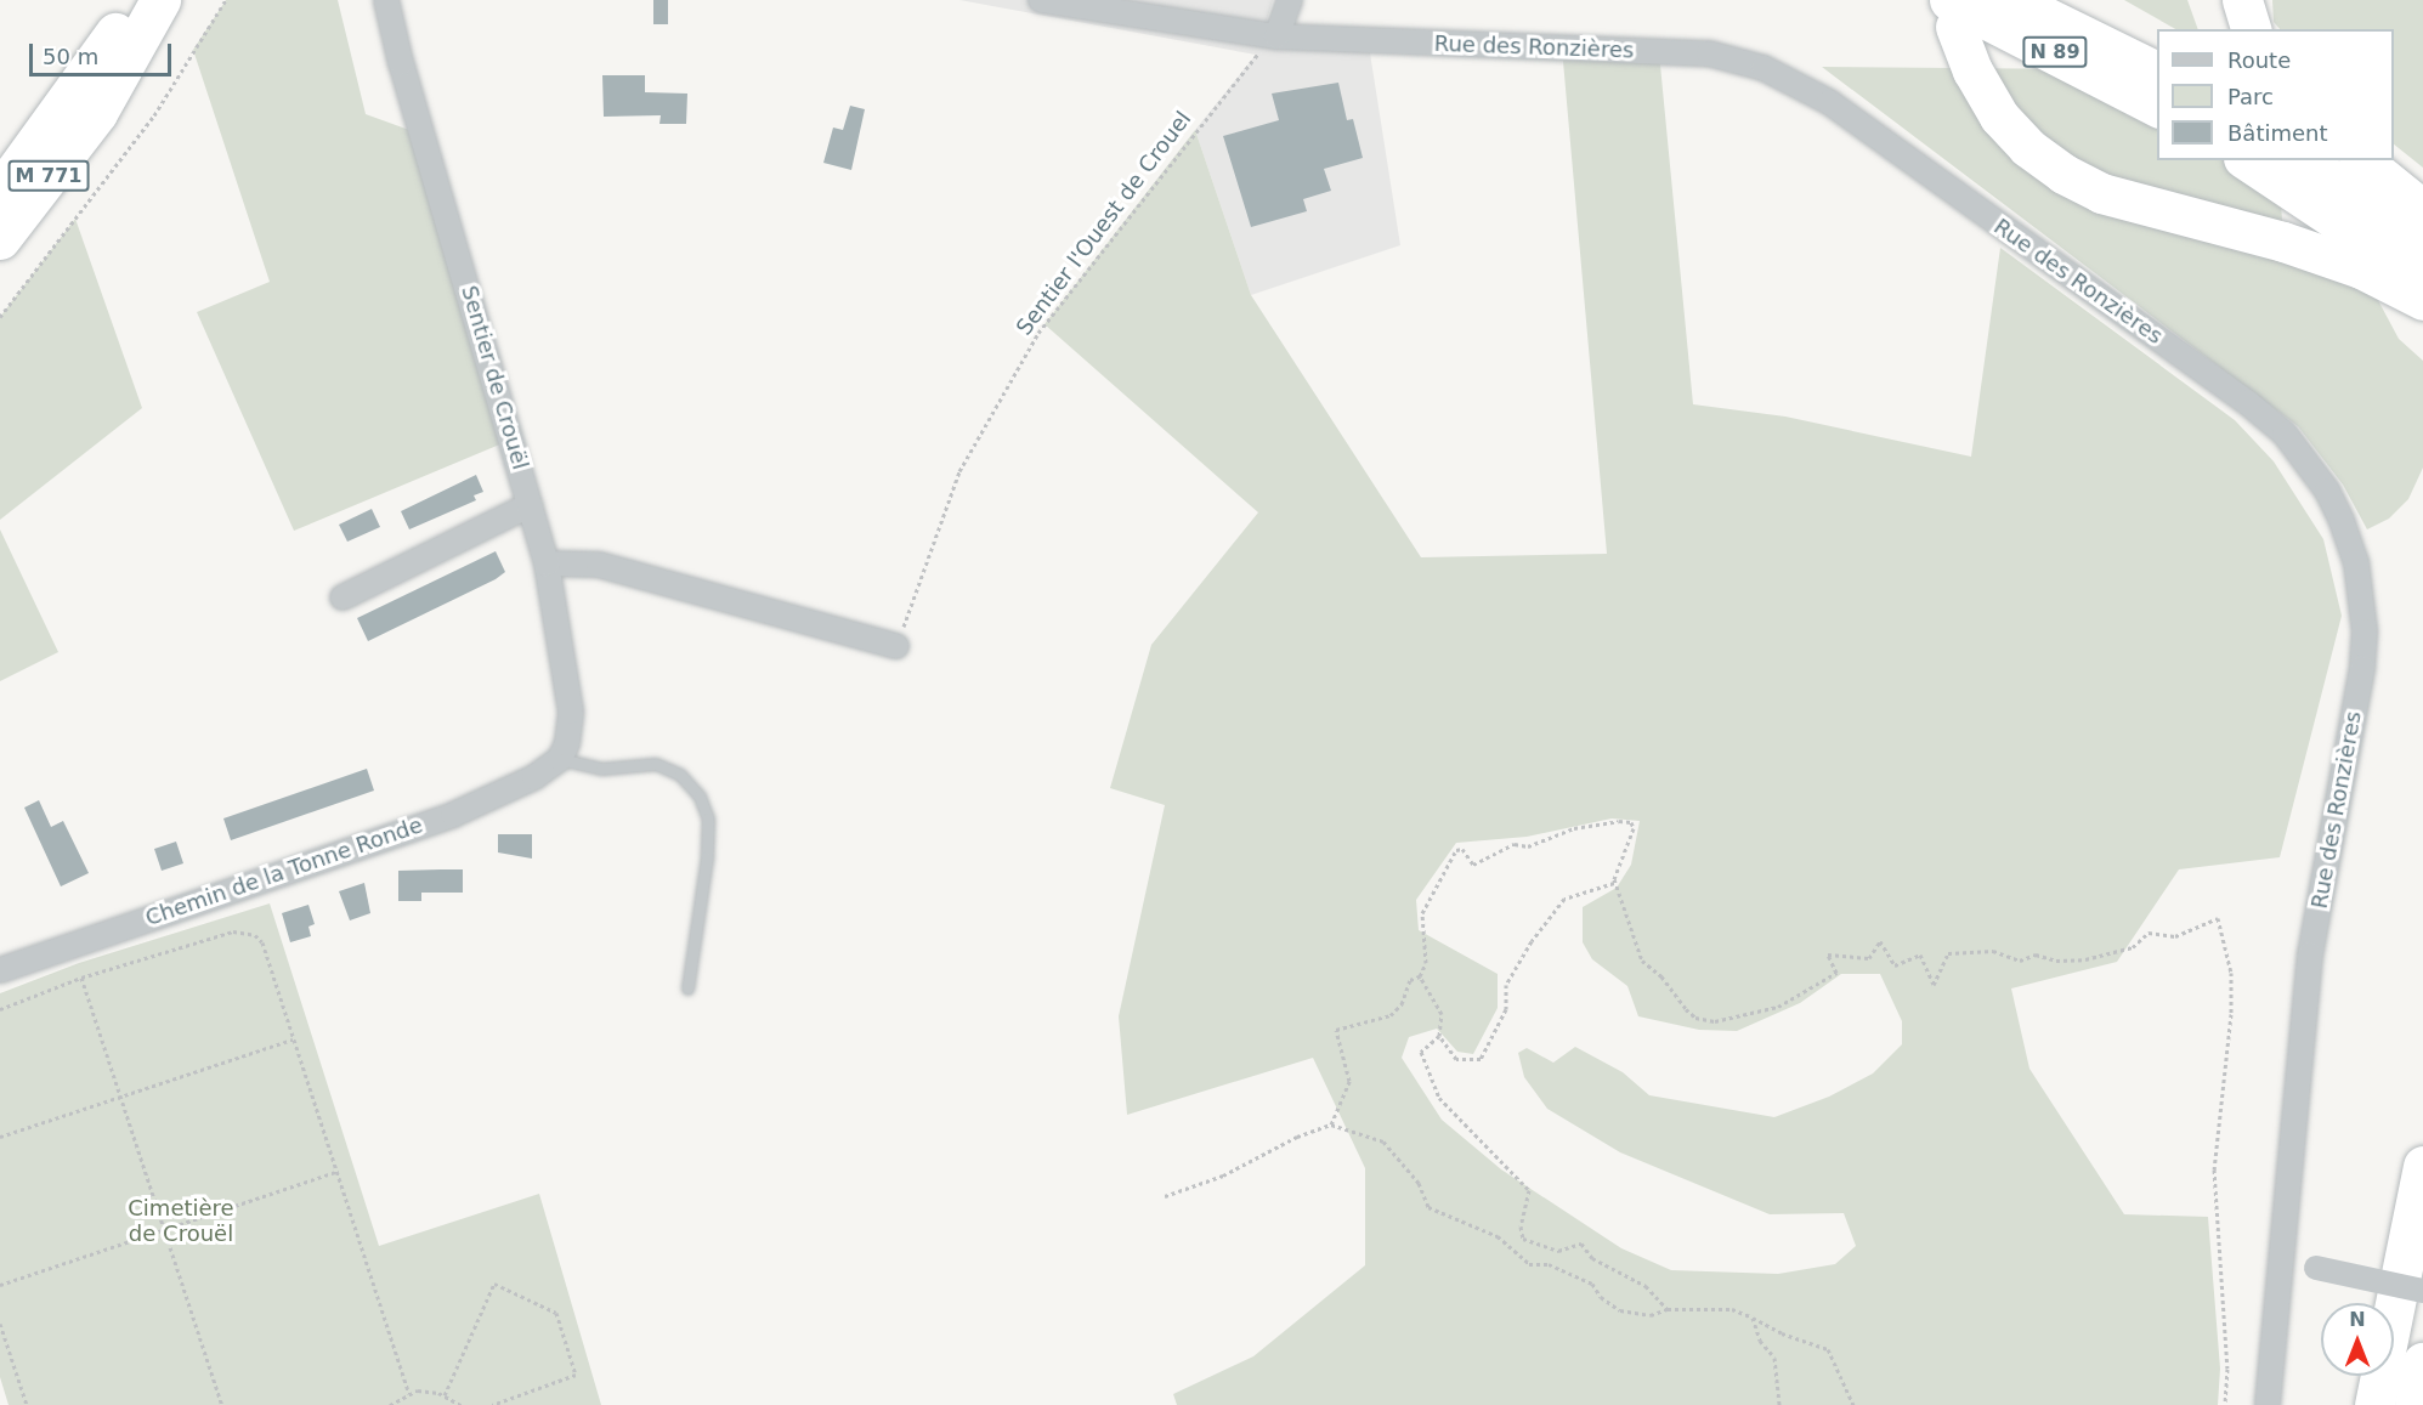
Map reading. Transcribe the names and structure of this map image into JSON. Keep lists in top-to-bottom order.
{
  "streets": {
    "highway": ["N 89", "M 771"],
    "street": ["Rue des Ronzières", "Sentier de Crouël", "Chemin de la Tonne Ronde"],
    "path": ["Sentier l'Ouest de Crouel"]
  },
  "crossings": [
    ["Rue des Ronzières", "Sentier l'Ouest de Crouel"],
    ["Sentier de Crouël", "Chemin de la Tonne Ronde"]
  ],
  "parks": ["Cimetière de Crouël"],
  "legend": ["Route", "Parc", "Bâtiment"],
  "scale_bar": "50 m",
  "north": "top"
}
